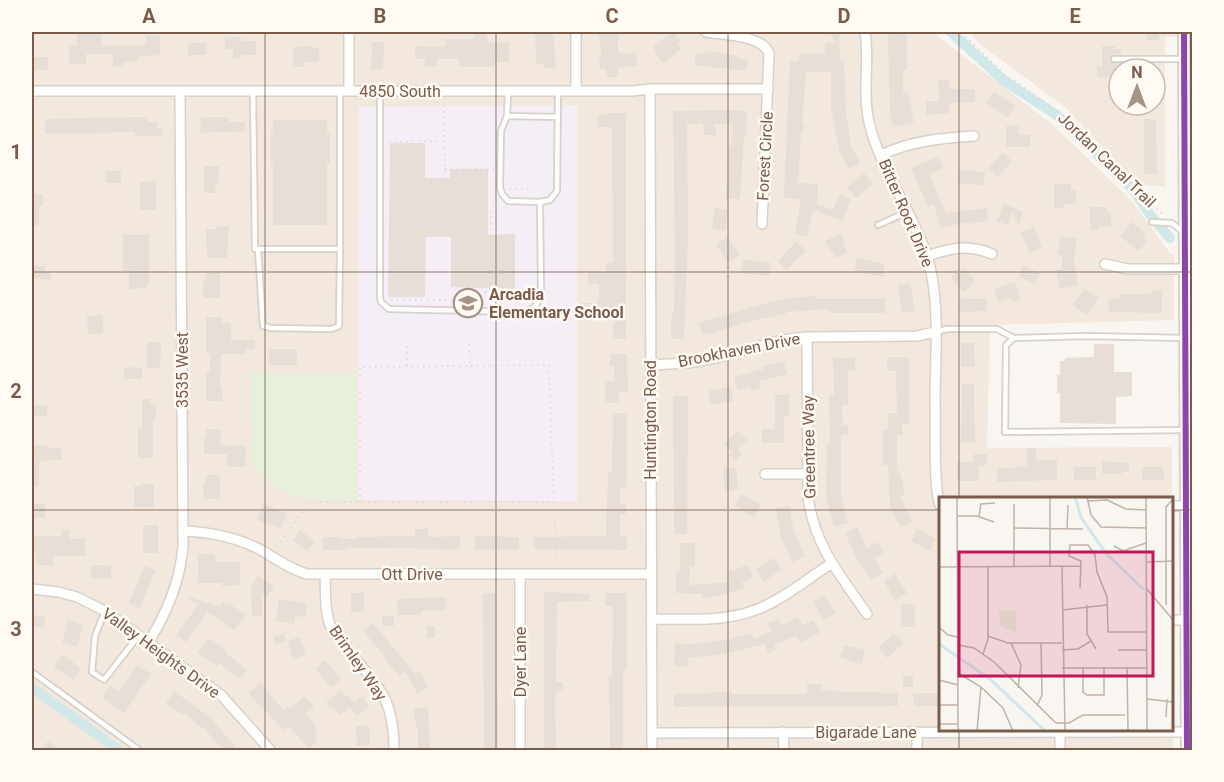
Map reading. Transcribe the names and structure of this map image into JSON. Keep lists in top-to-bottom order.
{
  "streets": {
    "street": [
      "4850 South",
      "Forest Circle",
      "Bitter Root Drive",
      "Brookhaven Drive",
      "3535 West",
      "Huntington Road",
      "Greentree Way",
      "Ott Drive",
      "Valley Heights Drive",
      "Dyer Lane",
      "Brimley Way",
      "Bigarade Lane"
    ],
    "path": ["Jordan Canal Trail"]
  },
  "crossings": [
    ["4850 South", "Forest Circle"],
    ["4850 South", "3535 West"],
    ["4850 South", "Huntington Road"],
    ["Bitter Root Drive", "Brookhaven Drive"],
    ["Brookhaven Drive", "Huntington Road"],
    ["Brookhaven Drive", "Greentree Way"],
    ["3535 West", "Ott Drive"],
    ["3535 West", "Valley Heights Drive"],
    ["Huntington Road", "Ott Drive"],
    ["Huntington Road", "Bigarade Lane"],
    ["Ott Drive", "Dyer Lane"],
    ["Ott Drive", "Brimley Way"]
  ],
  "places": {
    "school or university": ["Arcadia Elementary School"]
  },
  "north": "top",
  "grid": {
    "columns": [
      "A",
      "B",
      "C",
      "D",
      "E"
    ],
    "rows": ["1", "2", "3"]
  }
}
